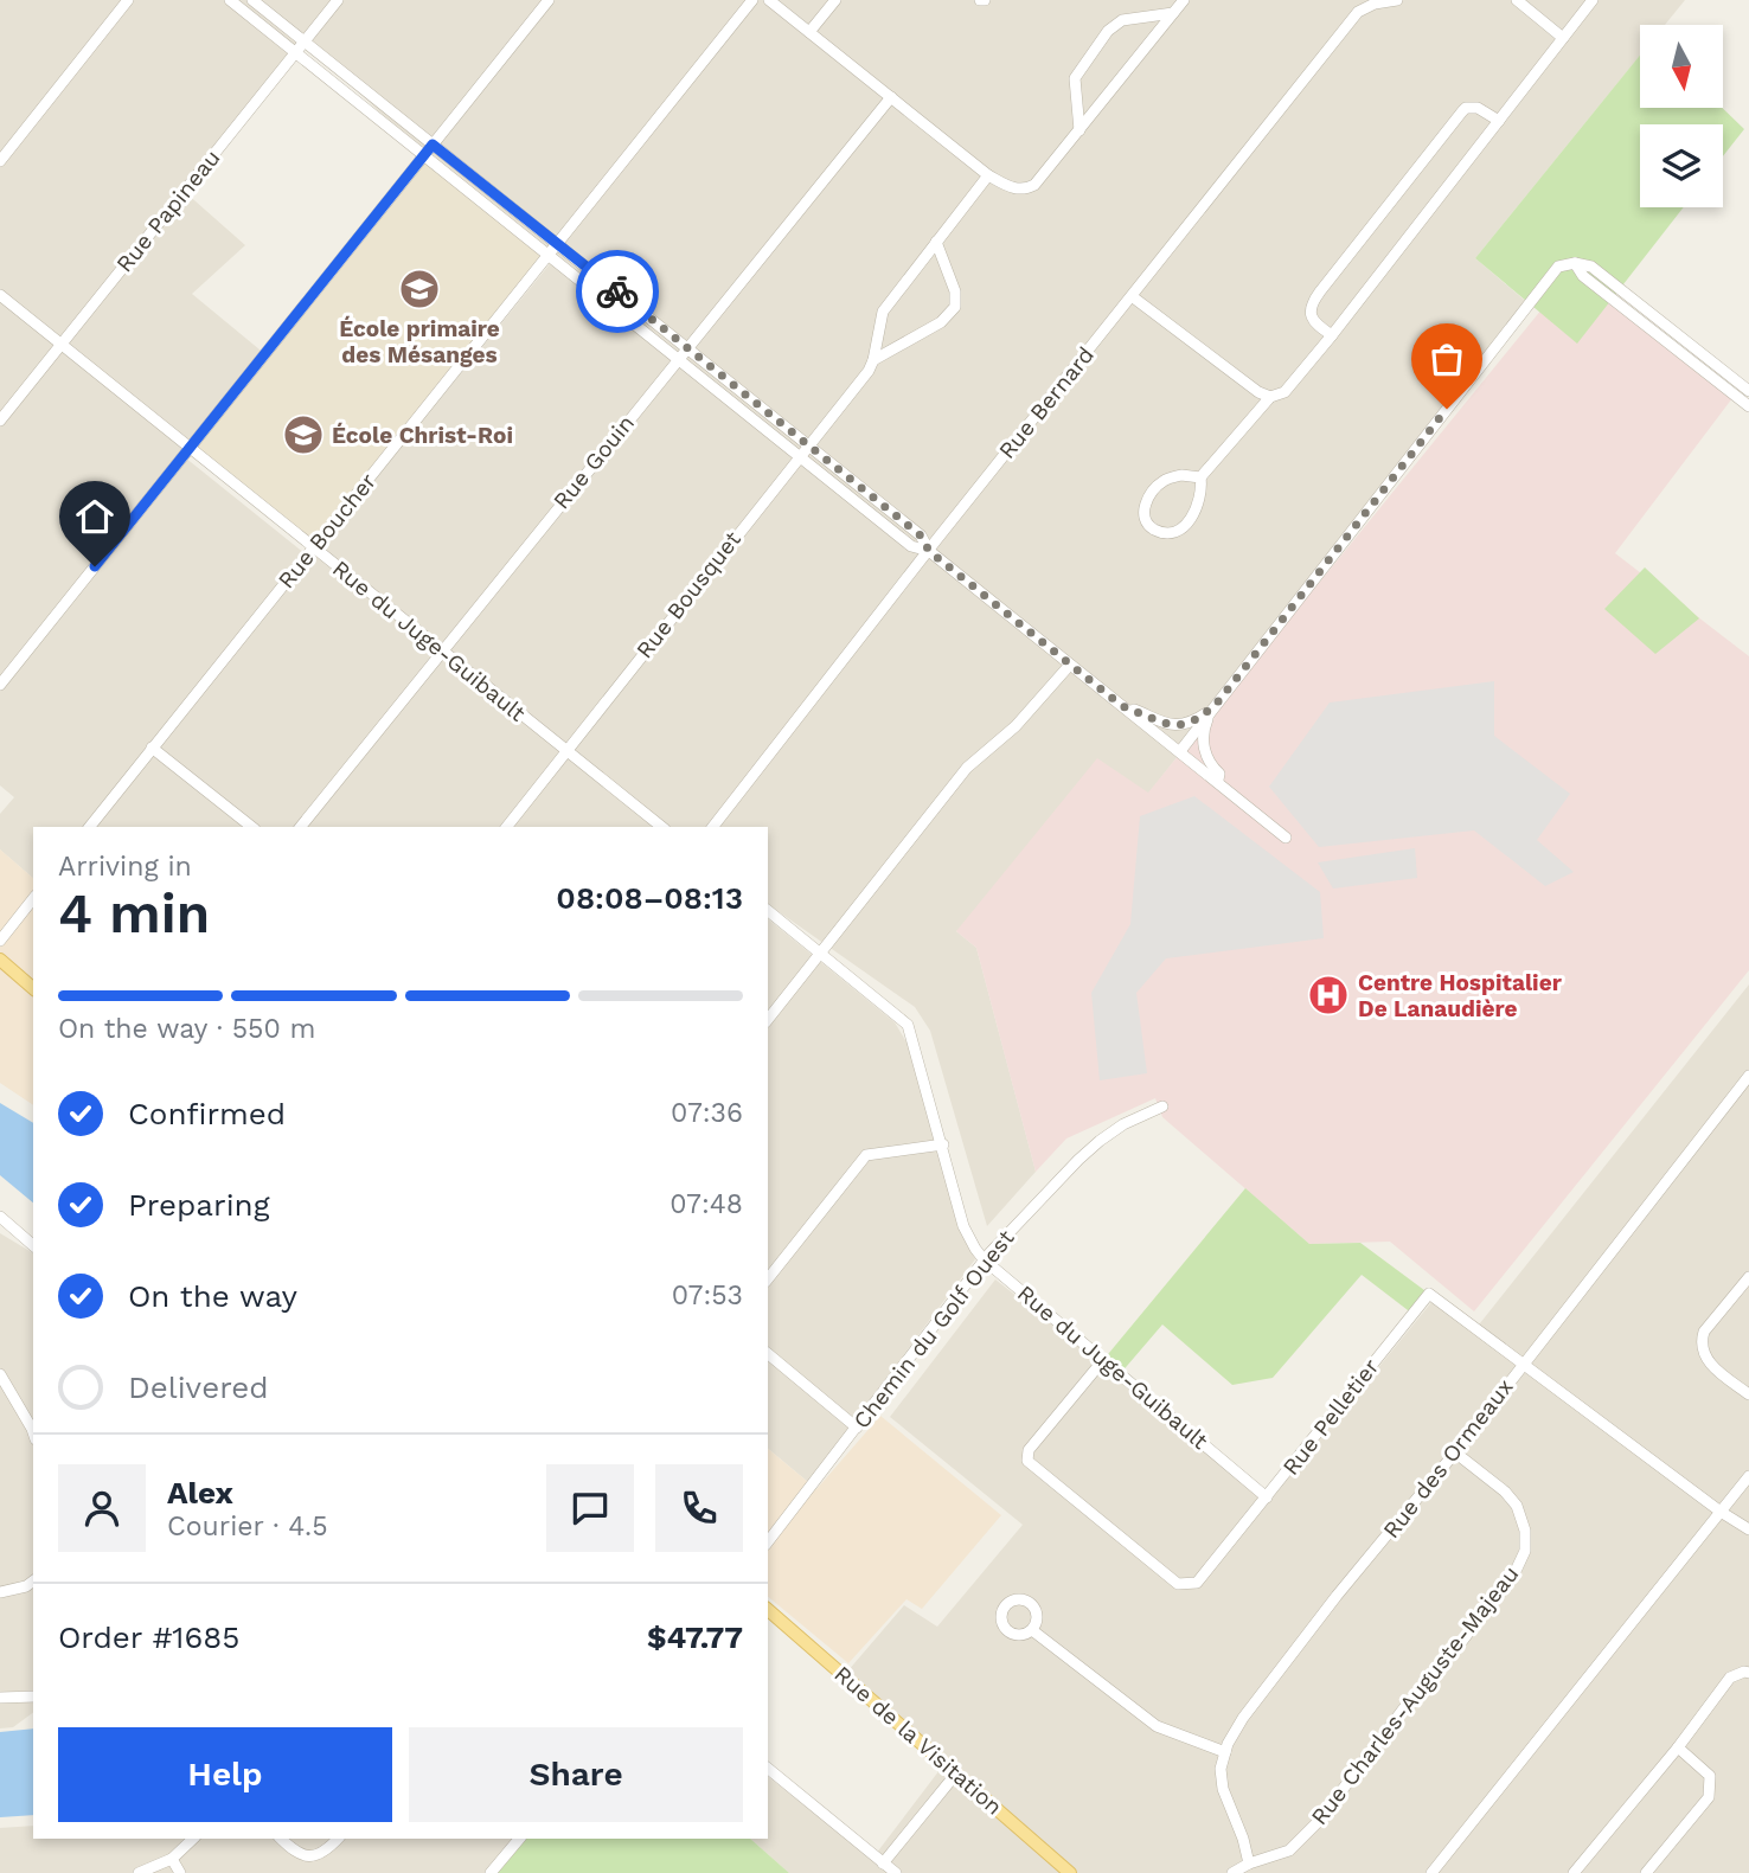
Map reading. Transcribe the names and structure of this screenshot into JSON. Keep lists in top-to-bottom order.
{
  "streets": {
    "main road": ["Rue de la Visitation"],
    "street": [
      "Rue Papineau",
      "Rue Bernard",
      "Rue Gouin",
      "Rue Boucher",
      "Rue Bousquet",
      "Rue du Juge-Guibault",
      "Chemin du Golf Ouest",
      "Rue Pelletier",
      "Rue des Ormeaux",
      "Rue Charles-Auguste-Majeau"
    ]
  },
  "crossings": [
    ["Rue Papineau", "Rue du Juge-Guibault"],
    ["Rue Gouin", "Rue du Juge-Guibault"],
    ["Rue Boucher", "Rue du Juge-Guibault"],
    ["Rue Bousquet", "Rue du Juge-Guibault"],
    ["Rue du Juge-Guibault", "Chemin du Golf Ouest"],
    ["Rue du Juge-Guibault", "Rue Pelletier"],
    ["Rue Pelletier", "Rue des Ormeaux"],
    ["Rue des Ormeaux", "Rue Charles-Auguste-Majeau"]
  ],
  "places": {
    "school or university": ["École primaire des Mésanges", "École Christ-Roi"],
    "hospital": ["Centre Hospitalier De Lanaudière"]
  },
  "north": "bottom",
  "page": {
    "heading": ["4 min", "Arriving in", "08:08–08:13"],
    "panel": [
      "Alex",
      "Courier · 4.5",
      "Order #1685",
      "$47.77"
    ],
    "bar": "On the way · 550 m",
    "list": [
      ["Confirmed", "07:36"],
      ["Preparing", "07:48"],
      ["On the way", "07:53"],
      "Delivered"
    ],
    "buttons": ["Help", "Share"]
  }
}
